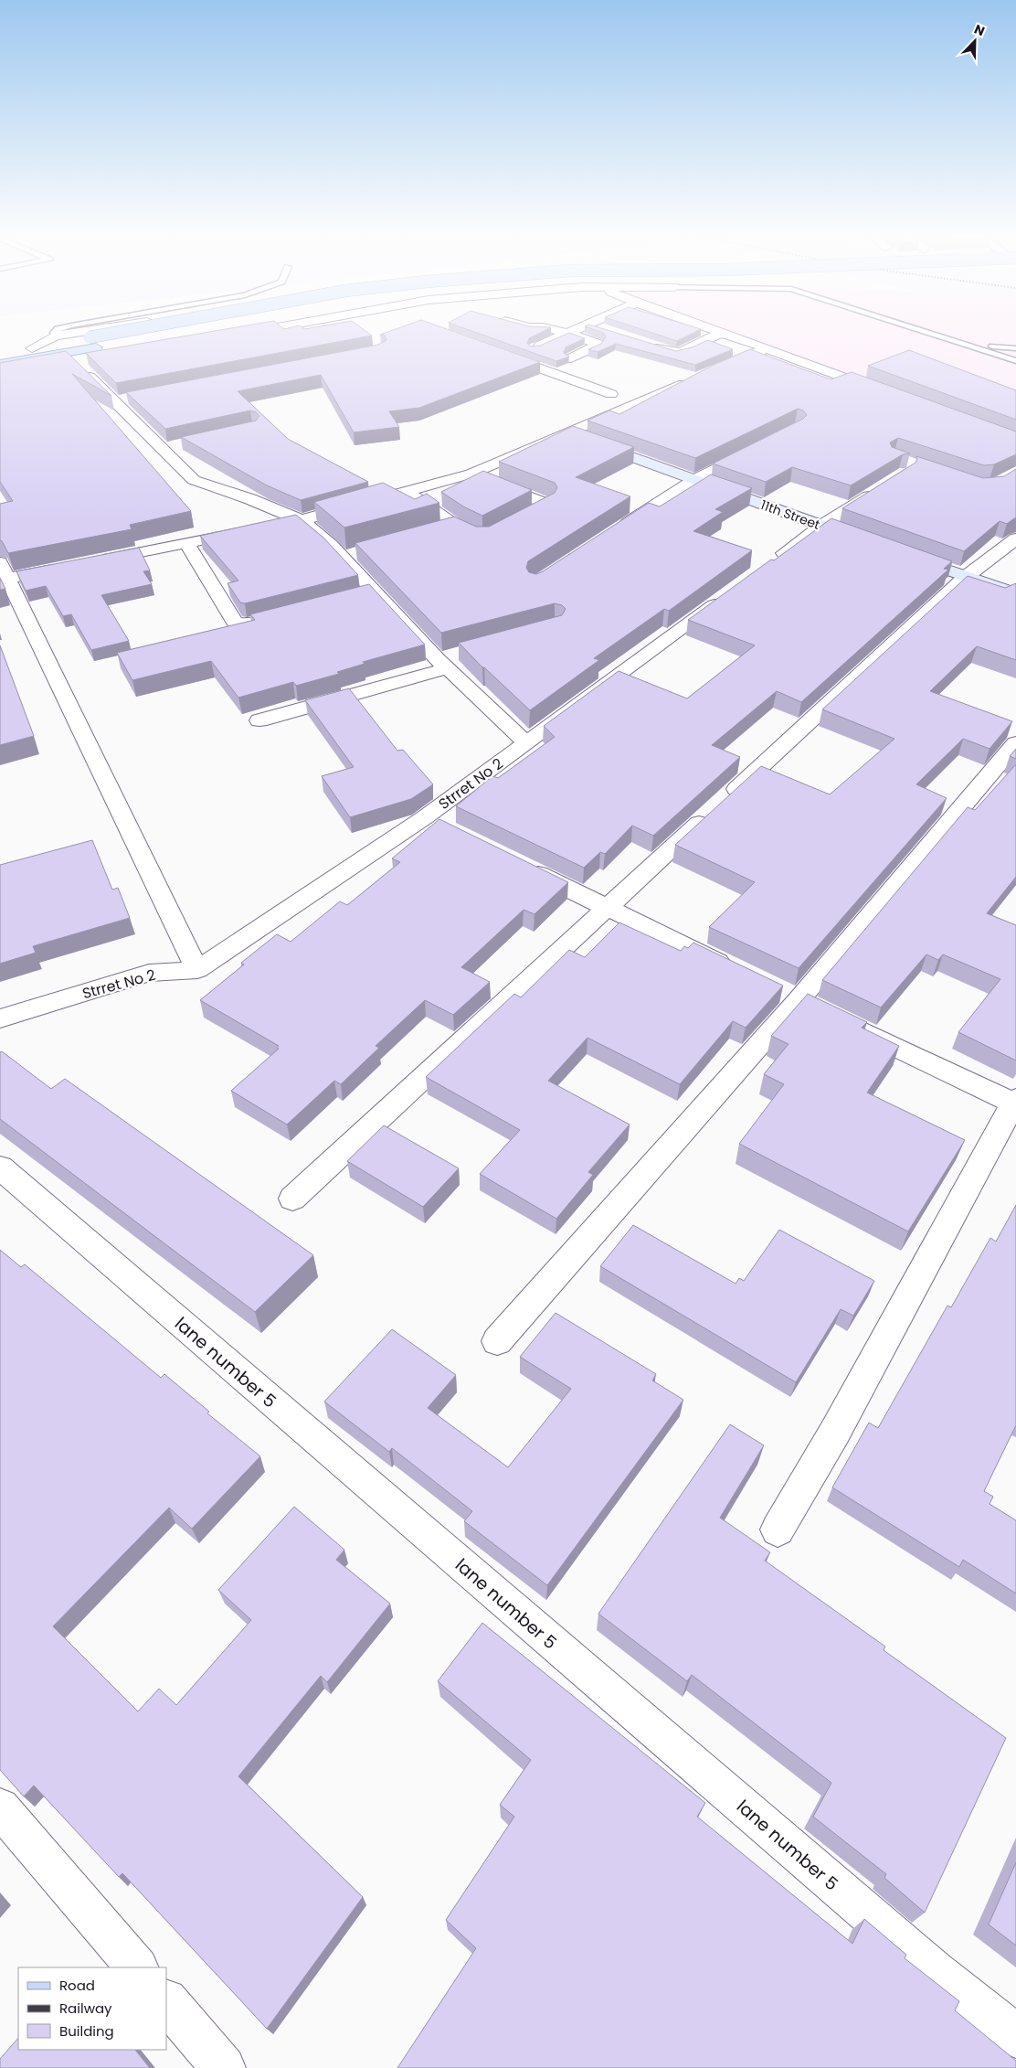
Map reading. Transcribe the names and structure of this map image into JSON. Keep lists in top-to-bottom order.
{
  "streets": {
    "street": ["11th Street", "Strret No 2", "lane number 5"]
  },
  "legend": ["Road", "Railway", "Building"],
  "north": "top right"
}
